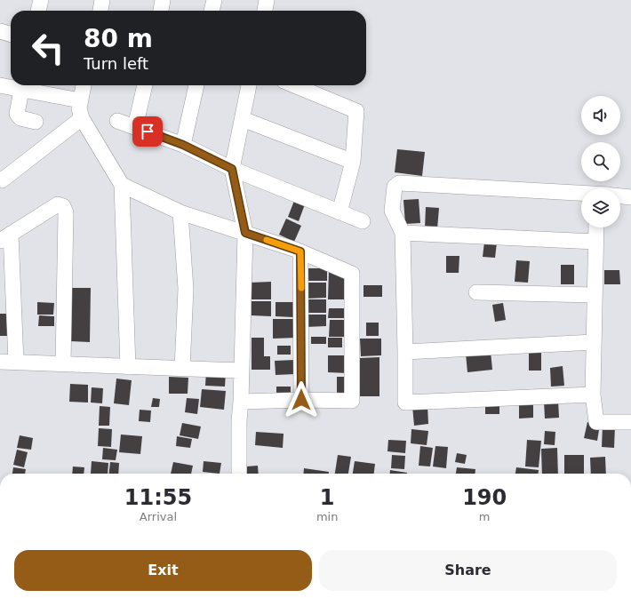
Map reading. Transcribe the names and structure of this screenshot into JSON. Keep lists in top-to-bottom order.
{
  "page": {
    "turn": ["80 m", "Turn left"],
    "eta": [
      "11:55",
      "Arrival",
      "1",
      "min",
      "190",
      "m"
    ],
    "buttons": ["Exit", "Share"]
  }
}
